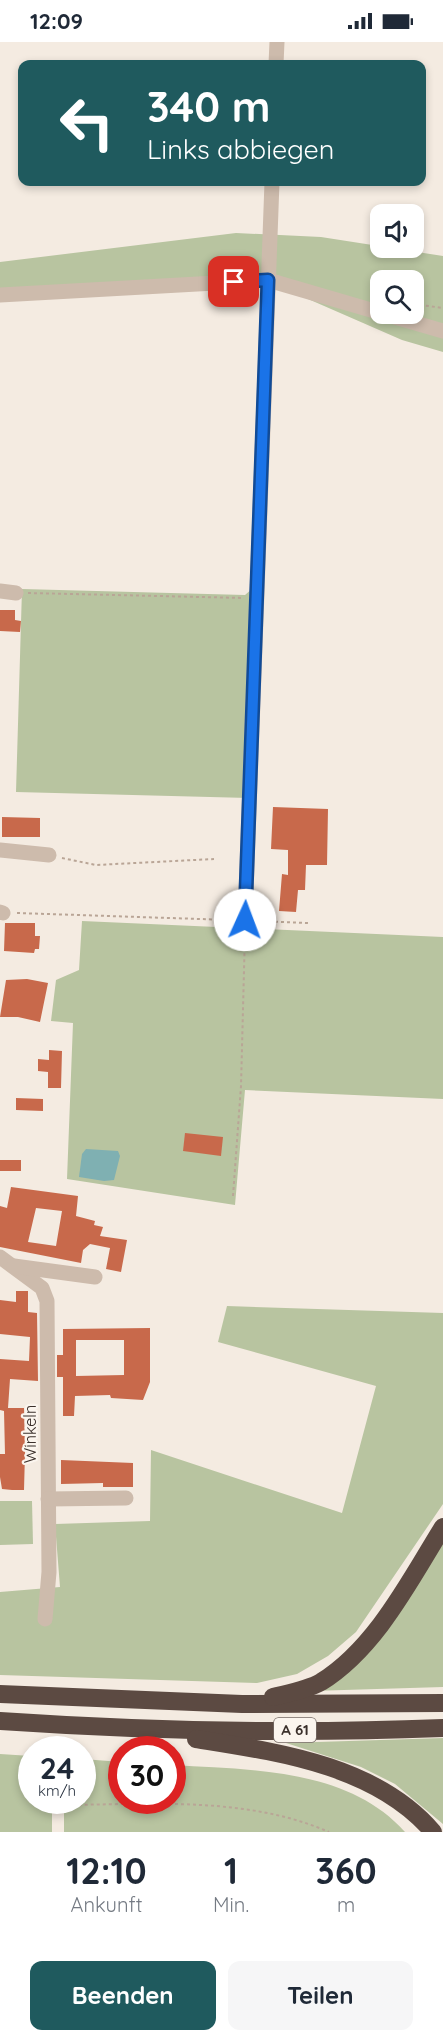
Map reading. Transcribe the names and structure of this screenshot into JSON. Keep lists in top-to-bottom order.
{
  "streets": {
    "highway": ["A 61"],
    "street": ["Winkeln"]
  },
  "page": {
    "status": "12:09",
    "turn": ["340 m", "Links abbiegen"],
    "speed": "24 km/h",
    "limit": "30",
    "eta": [
      "12:10",
      "Ankunft",
      "1",
      "Min.",
      "360",
      "m"
    ],
    "buttons": ["Beenden", "Teilen"]
  }
}
